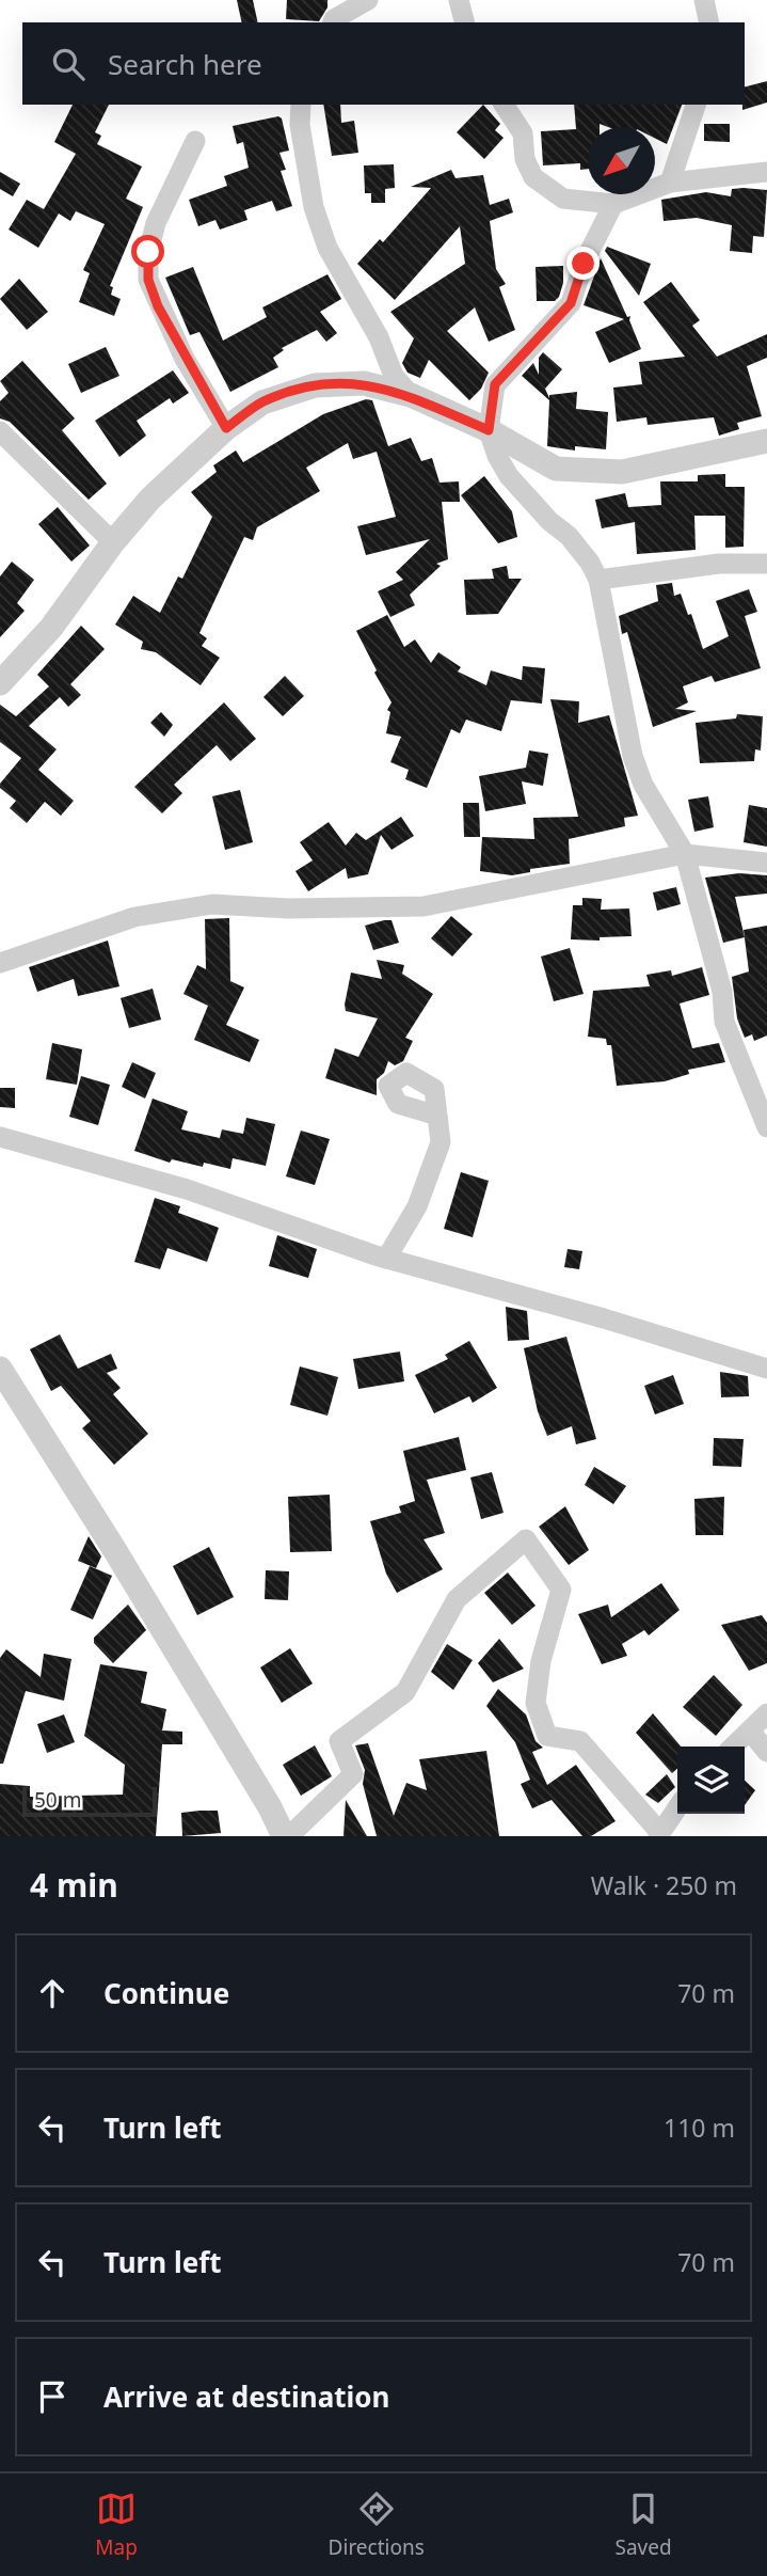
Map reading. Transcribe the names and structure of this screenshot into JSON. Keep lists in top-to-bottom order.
{
  "scale_bar": "50 m",
  "north": "bottom left",
  "page": {
    "search": "Search here",
    "scale": "50 m",
    "heading": ["4 min", "Walk · 250 m"],
    "list": [
      ["Continue", "70 m"],
      ["Turn left", "110 m"],
      ["Turn left", "70 m"],
      "Arrive at destination"
    ],
    "nav": ["Map", "Directions", "Saved"]
  }
}
